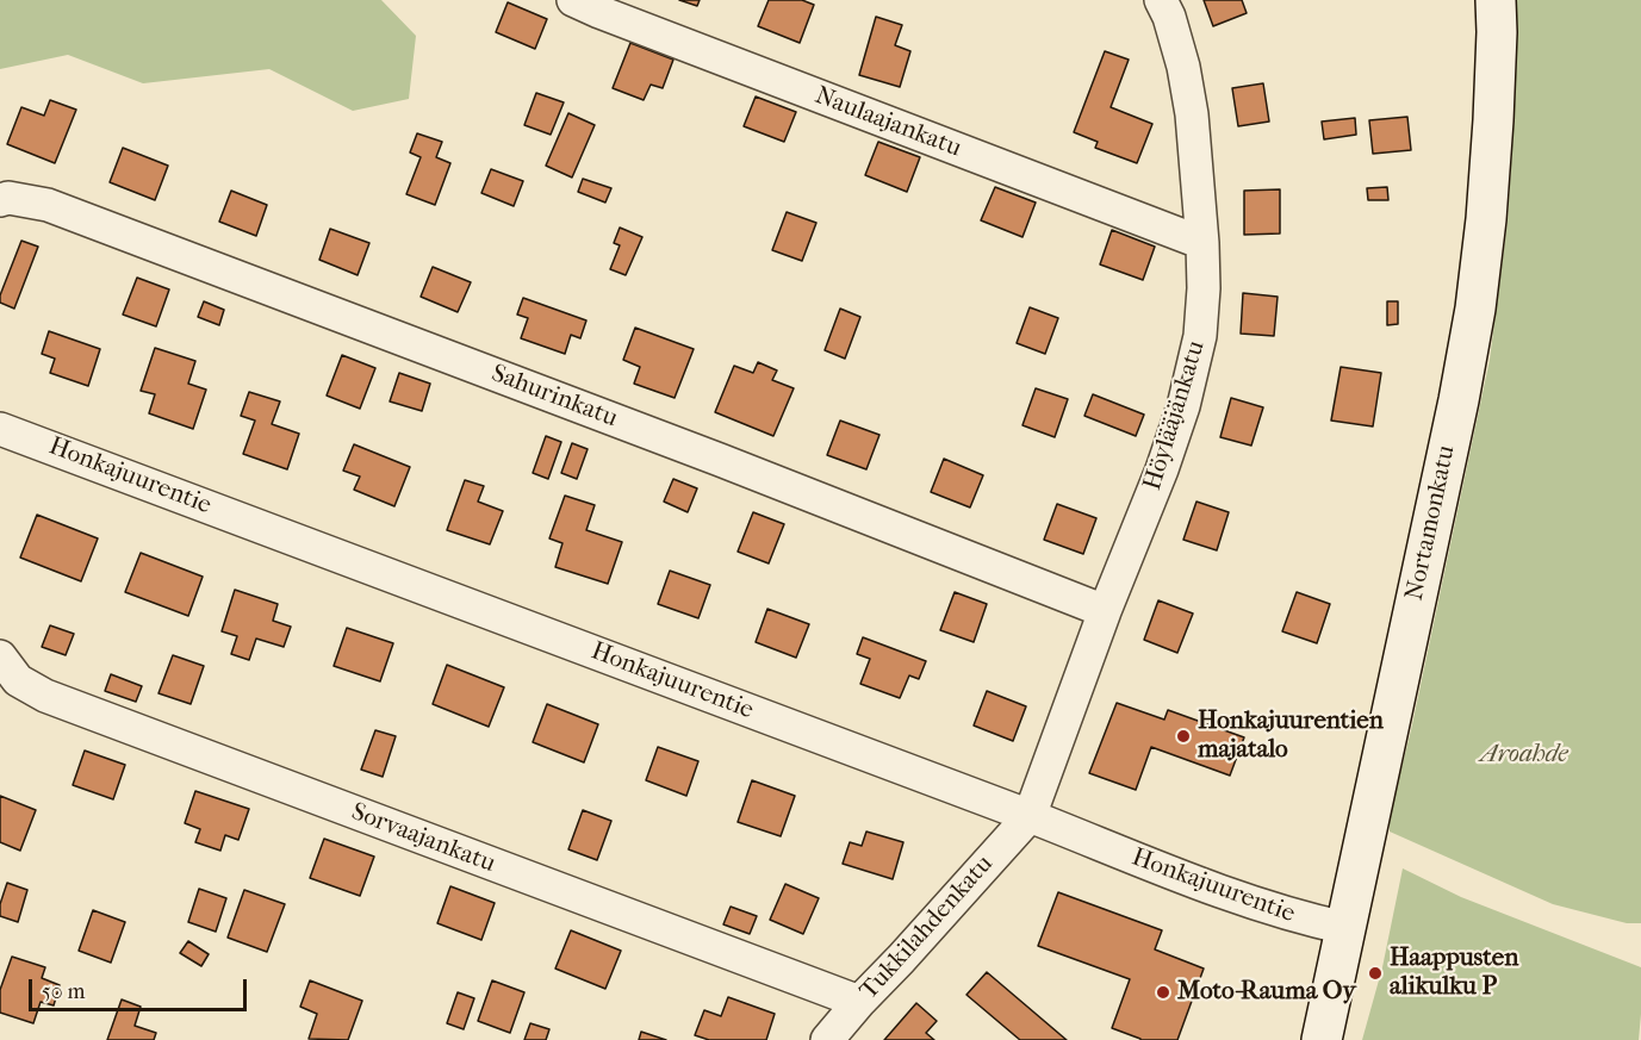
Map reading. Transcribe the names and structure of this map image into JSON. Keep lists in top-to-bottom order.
{
  "streets": {
    "main road": ["Nortamonkatu"],
    "street": [
      "Naulaajankatu",
      "Sahurinkatu",
      "Höylääjänkatu",
      "Honkajuurentie",
      "Sorvaajankatu",
      "Tukkilahdenkatu"
    ]
  },
  "crossings": [
    ["Naulaajankatu", "Höylääjänkatu"],
    ["Sahurinkatu", "Höylääjänkatu"],
    ["Höylääjänkatu", "Honkajuurentie"],
    ["Höylääjänkatu", "Tukkilahdenkatu"],
    ["Honkajuurentie", "Nortamonkatu"],
    ["Honkajuurentie", "Tukkilahdenkatu"],
    ["Sorvaajankatu", "Tukkilahdenkatu"]
  ],
  "parks": ["Aroahde"],
  "places": ["Honkajuurentien majatalo", "Haappusten alikulku P", "Moto-Rauma Oy"],
  "scale_bar": "50 m"
}
